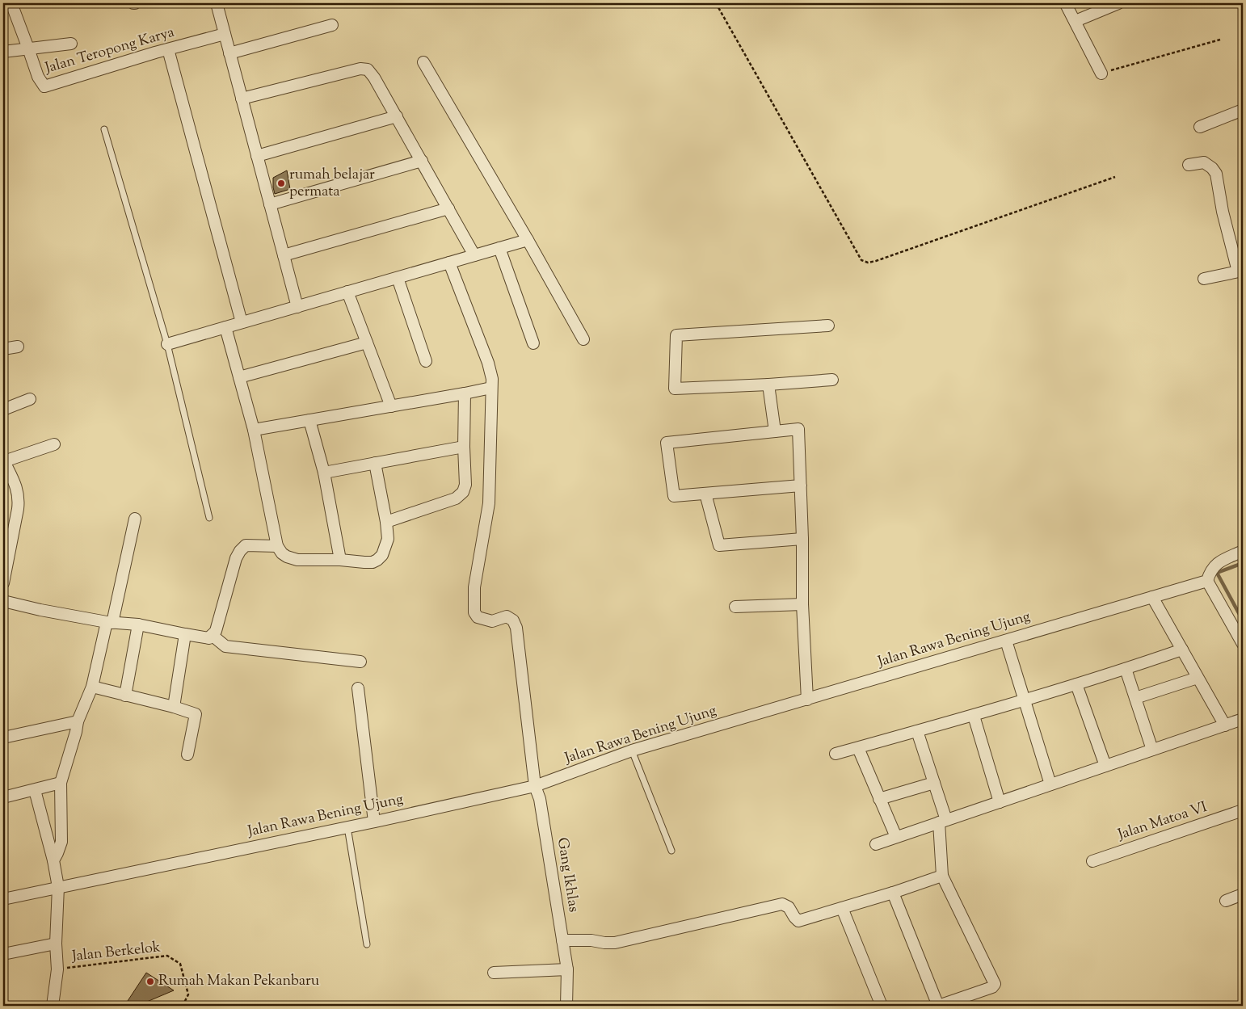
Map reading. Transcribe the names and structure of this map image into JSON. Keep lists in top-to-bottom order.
{
  "streets": {
    "street": [
      "Jalan Teropong Karya",
      "Jalan Rawa Bening Ujung",
      "Jalan Matoa VI",
      "Gang Ikhlas"
    ],
    "path": ["Jalan Berkelok"]
  },
  "crossings": [
    ["Jalan Rawa Bening Ujung", "Gang Ikhlas"]
  ],
  "places": ["rumah belajar permata", "Rumah Makan Pekanbaru"]
}
